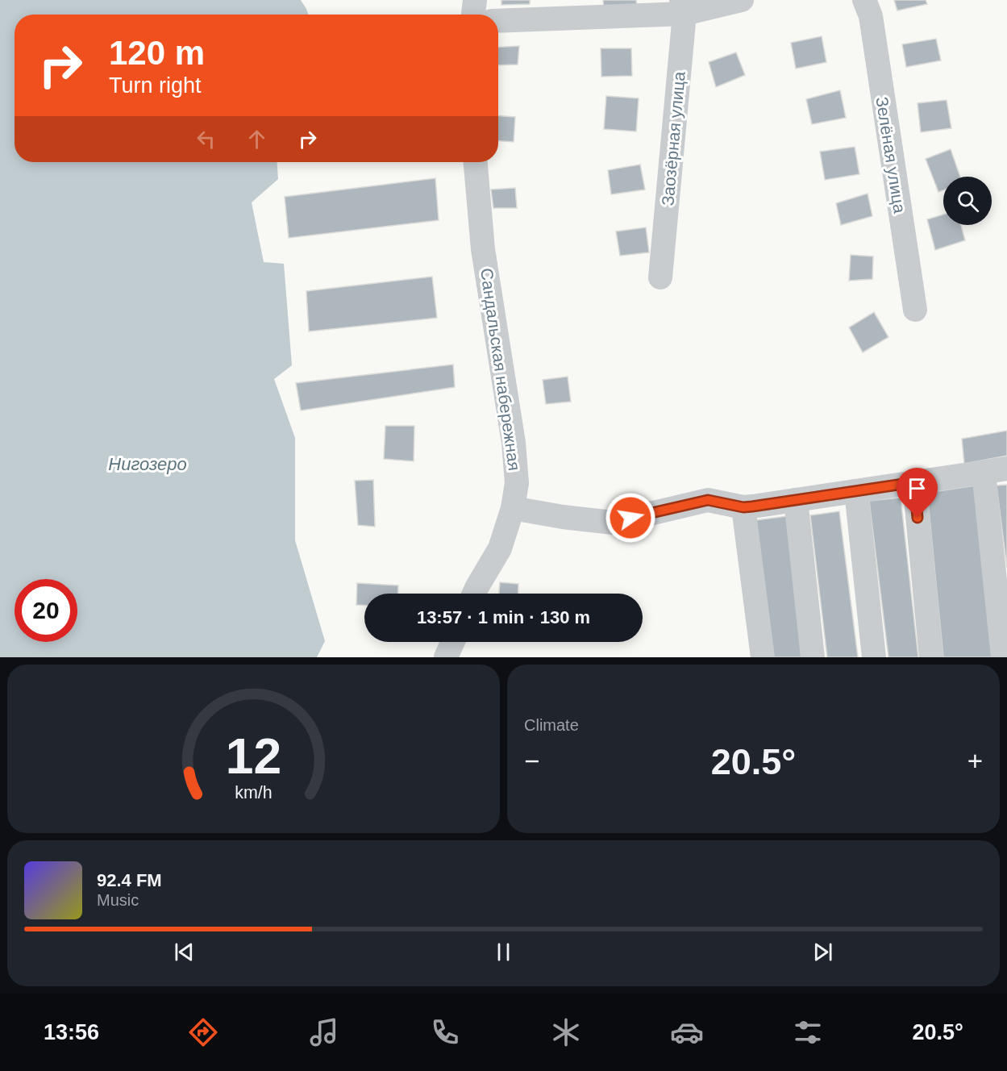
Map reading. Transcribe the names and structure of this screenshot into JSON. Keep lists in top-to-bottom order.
{
  "streets": {
    "street": ["Заозёрная улица", "Зелёная улица", "Сандальская набережная"]
  },
  "water": ["Нигозеро"],
  "page": {
    "turn": ["120 m", "Turn right"],
    "limit": "20",
    "trip": "13:57 · 1 min · 130 m",
    "tile": "Climate",
    "heat": ["−", "20.5°", "+"],
    "song": ["92.4 FM", "Music"],
    "tabs": ["13:56", "20.5°"],
    "gauge": ["12", "km/h"]
  }
}
